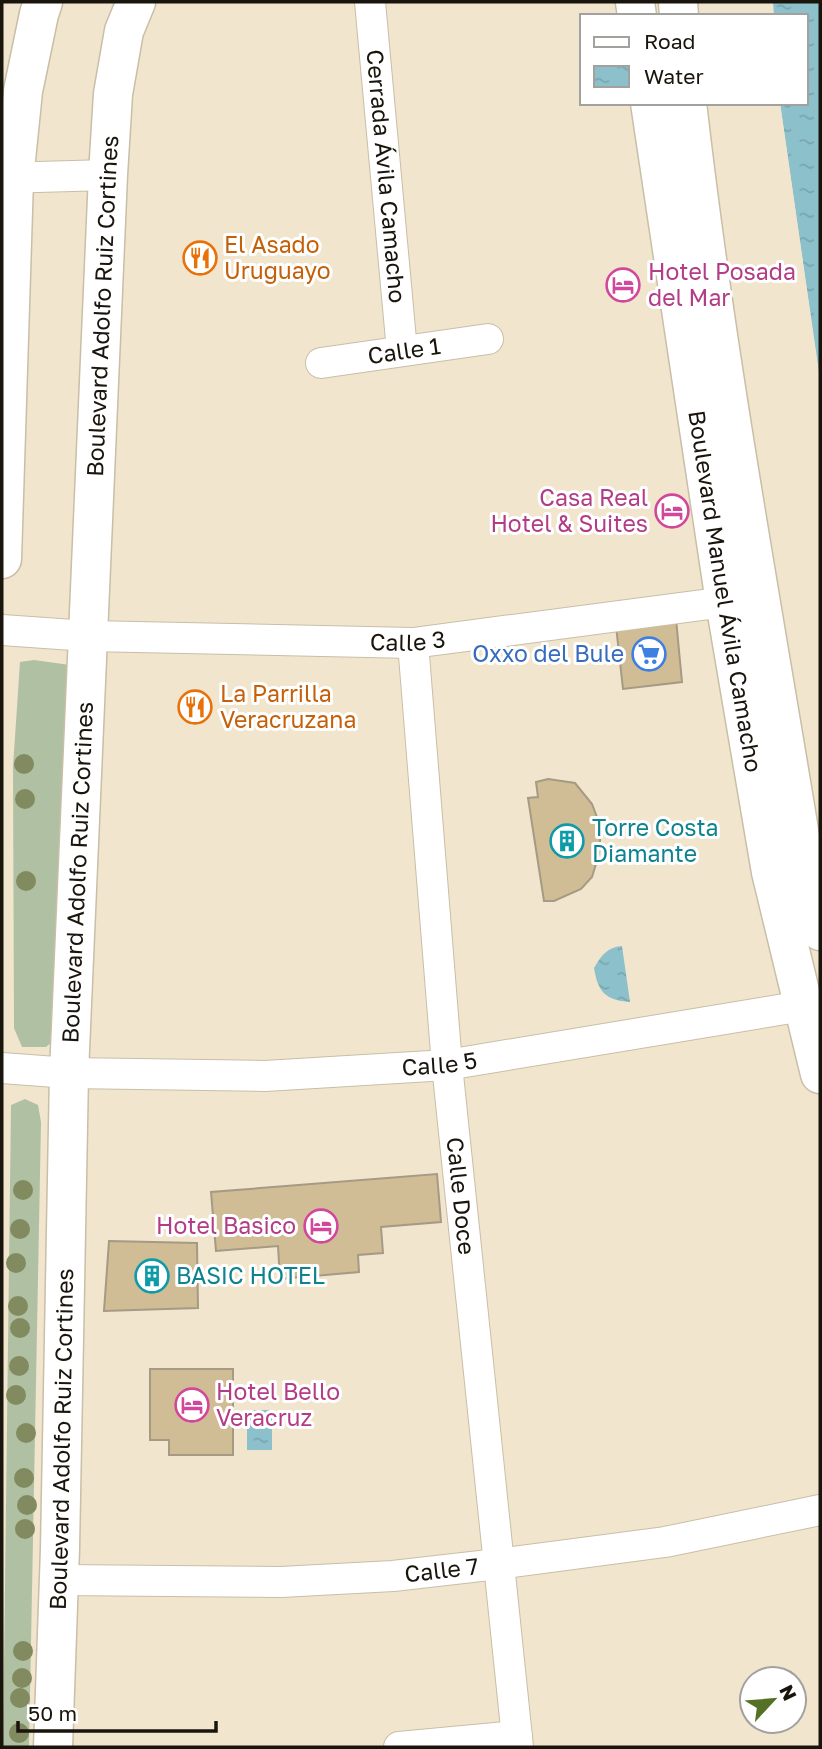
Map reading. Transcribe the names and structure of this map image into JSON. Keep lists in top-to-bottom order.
{
  "streets": {
    "main road": ["Boulevard Adolfo Ruiz Cortines", "Boulevard Manuel Ávila Camacho"],
    "street": [
      "Cerrada Ávila Camacho",
      "Calle 1",
      "Calle 3",
      "Calle 5",
      "Calle Doce",
      "Calle 7"
    ]
  },
  "crossings": [
    ["Cerrada Ávila Camacho", "Calle 1"],
    ["Boulevard Adolfo Ruiz Cortines", "Calle 3"],
    ["Boulevard Adolfo Ruiz Cortines", "Calle 5"],
    ["Boulevard Adolfo Ruiz Cortines", "Calle 7"],
    ["Boulevard Manuel Ávila Camacho", "Calle 3"],
    ["Boulevard Manuel Ávila Camacho", "Calle 5"],
    ["Calle 3", "Calle Doce"],
    ["Calle 5", "Calle Doce"],
    ["Calle Doce", "Calle 7"]
  ],
  "places": {
    "restaurant": ["El Asado Uruguayo", "La Parrilla Veracruzana"],
    "hotel": [
      "Hotel Posada del Mar",
      "Casa Real Hotel & Suites",
      "Hotel Basico",
      "Hotel Bello Veracruz"
    ],
    "supermarket": ["Oxxo del Bule"],
    "building": ["Torre Costa Diamante", "BASIC HOTEL"]
  },
  "legend": ["Road", "Water"],
  "scale_bar": "50 m",
  "north": "top right"
}
